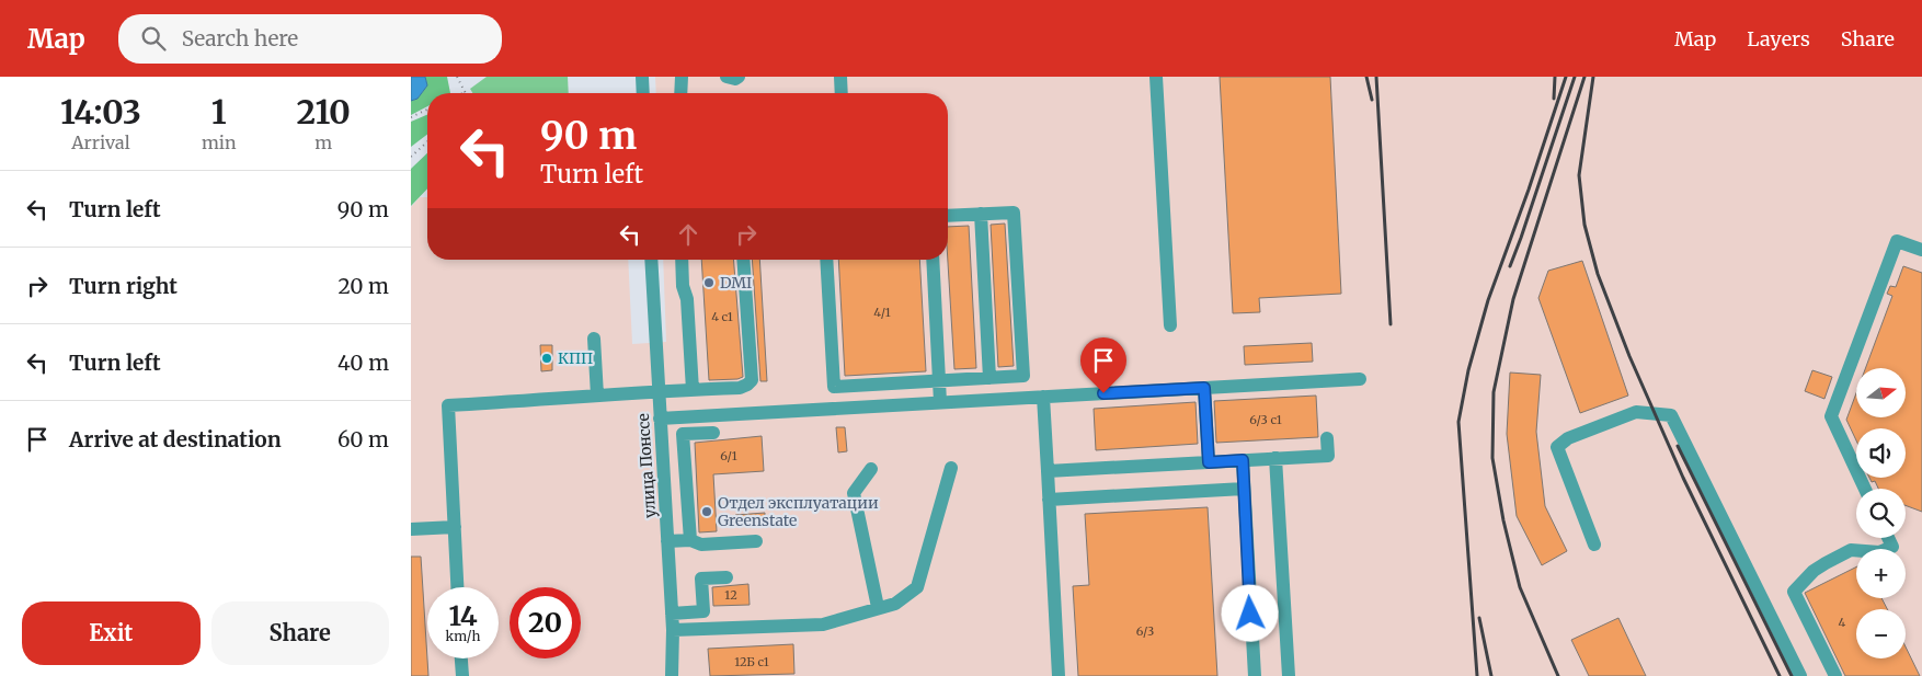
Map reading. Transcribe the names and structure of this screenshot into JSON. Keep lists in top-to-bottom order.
{
  "streets": {
    "street": ["улица Понссе"]
  },
  "places": ["DMI", "КПП", "Отдел эксплуатации Greenstate"],
  "house_numbers": [
    "4/1",
    "4 с1",
    "6/3 с1",
    "6/1",
    "12",
    "4",
    "6/3",
    "12Б с1"
  ],
  "north": "right",
  "page": {
    "header": "Map",
    "search": "Search here",
    "nav": ["Map", "Layers", "Share"],
    "eta": [
      "14:03",
      "Arrival",
      "1",
      "min",
      "210",
      "m"
    ],
    "turn": ["90 m", "Turn left"],
    "list": [
      {
        "name": "Turn left",
        "value": "90 m"
      },
      {
        "name": "Turn right",
        "value": "20 m"
      },
      {
        "name": "Turn left",
        "value": "40 m"
      },
      {
        "name": "Arrive at destination",
        "value": "60 m"
      }
    ],
    "map_buttons": ["+", "−"],
    "speed": "14 km/h",
    "limit": "20",
    "buttons": ["Exit", "Share"]
  }
}
